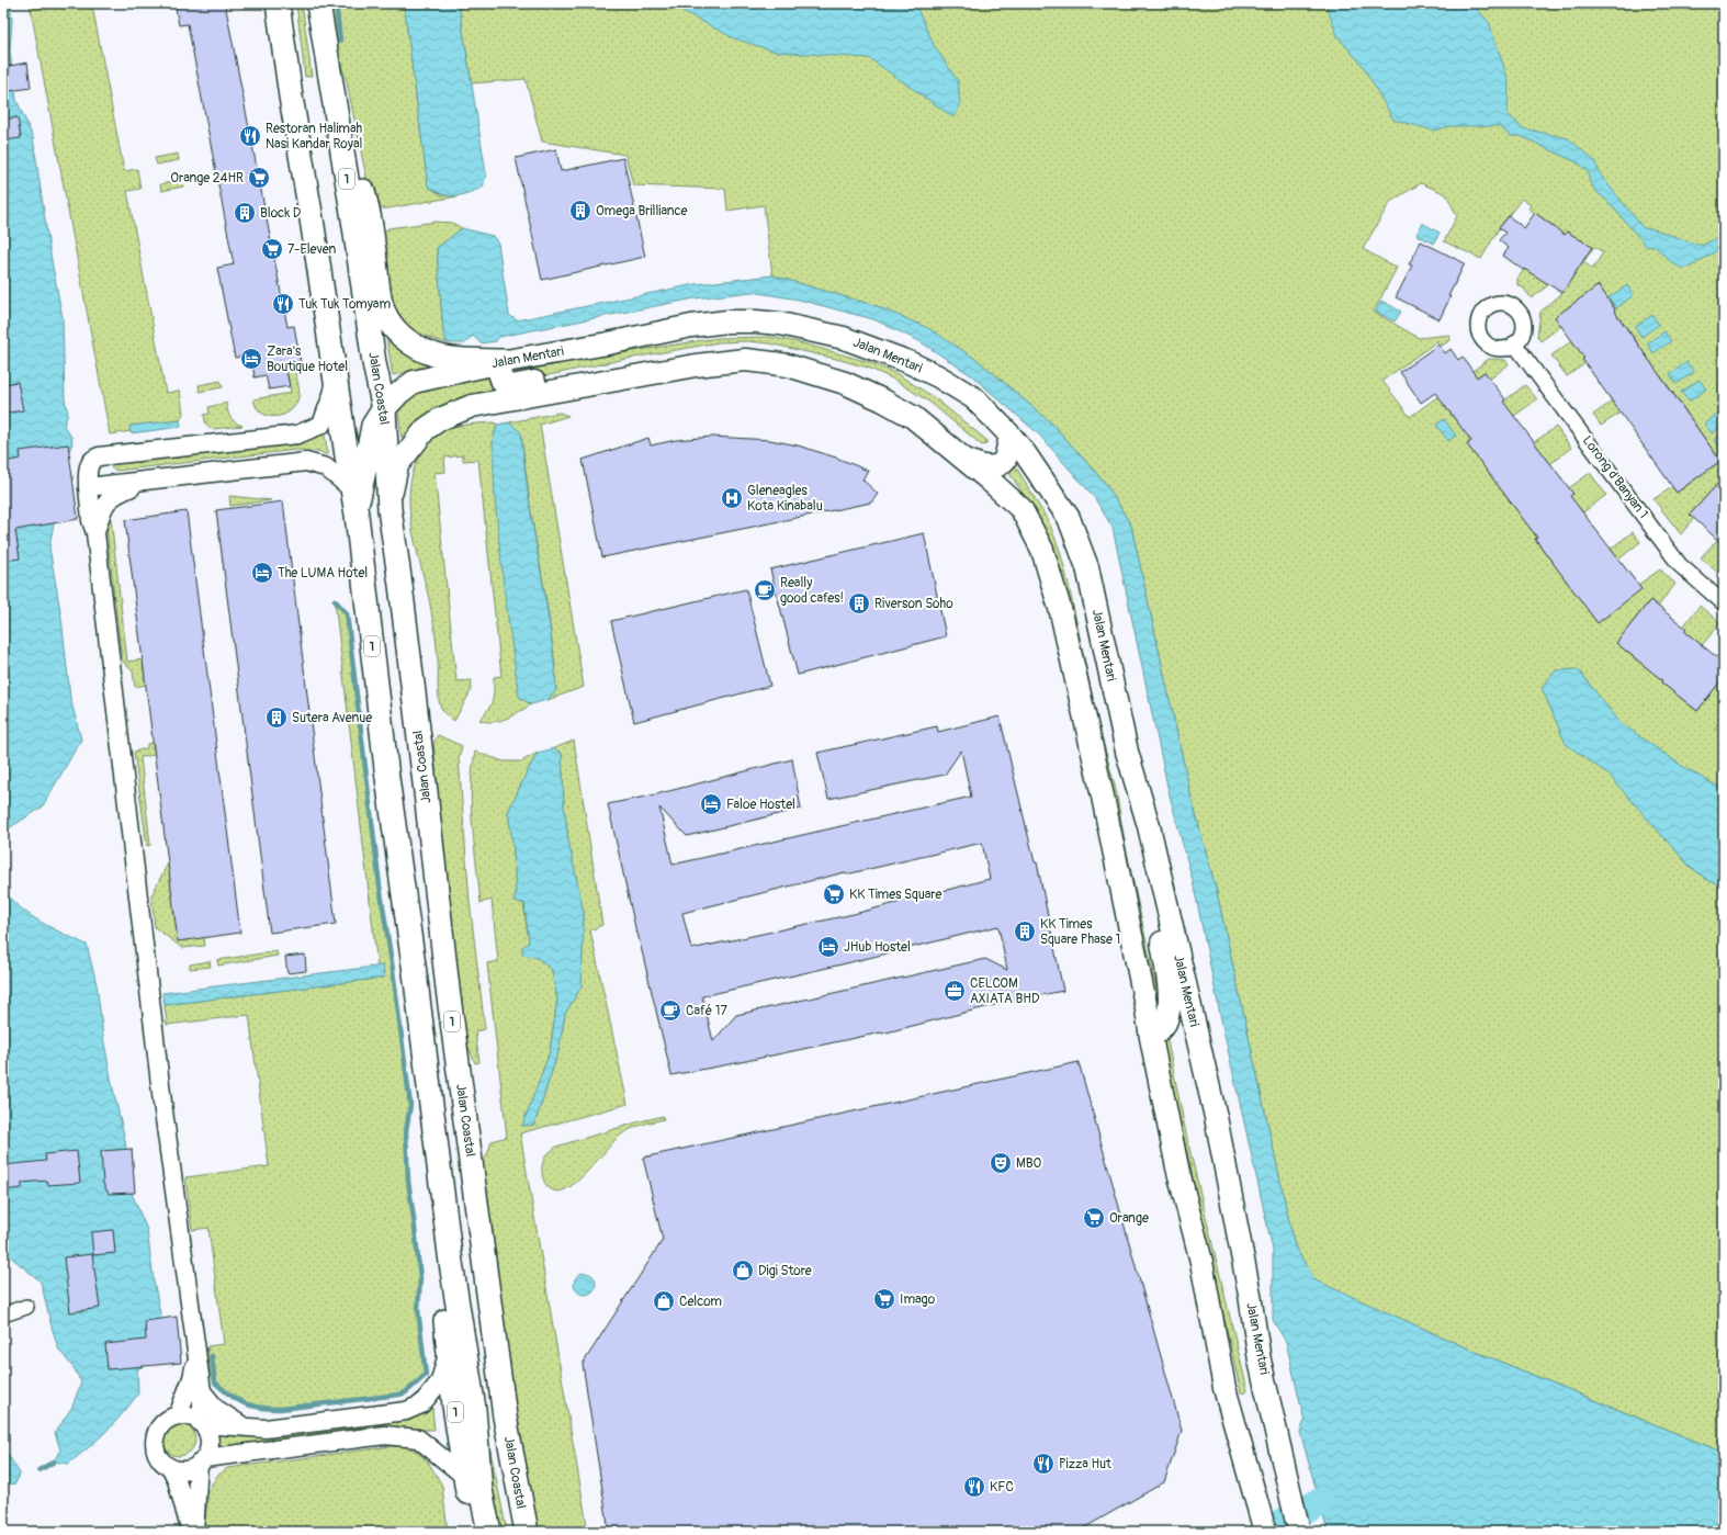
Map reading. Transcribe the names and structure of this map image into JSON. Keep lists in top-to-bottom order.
{
  "streets": {
    "highway": ["1", "Jalan Coastal"],
    "main road": ["Jalan Mentari"],
    "street": ["Lorong d'Banyan 1"]
  },
  "crossings": [
    ["Jalan Mentari", "Jalan Coastal"]
  ],
  "places": {
    "restaurant": [
      "Restoran Halimah Nasi Kandar Royal",
      "Tuk Tuk Tomyam",
      "Pizza Hut",
      "KFC"
    ],
    "supermarket": [
      "Orange 24HR",
      "7-Eleven",
      "KK Times Square",
      "Orange",
      "Imago"
    ],
    "building": [
      "Omega Brilliance",
      "Block D",
      "Riverson Soho",
      "Sutera Avenue",
      "KK Times Square Phase 1"
    ],
    "hotel": [
      "Zara's Boutique Hotel",
      "The LUMA Hotel",
      "Faloe Hostel",
      "JHub Hostel"
    ],
    "hospital": ["Gleneagles Kota Kinabalu"],
    "cafe": ["Really good cafes!", "Café 17"],
    "office": ["CELCOM AXIATA BHD"],
    "theatre": ["MBO"],
    "shop": ["Digi Store", "Celcom"]
  }
}
